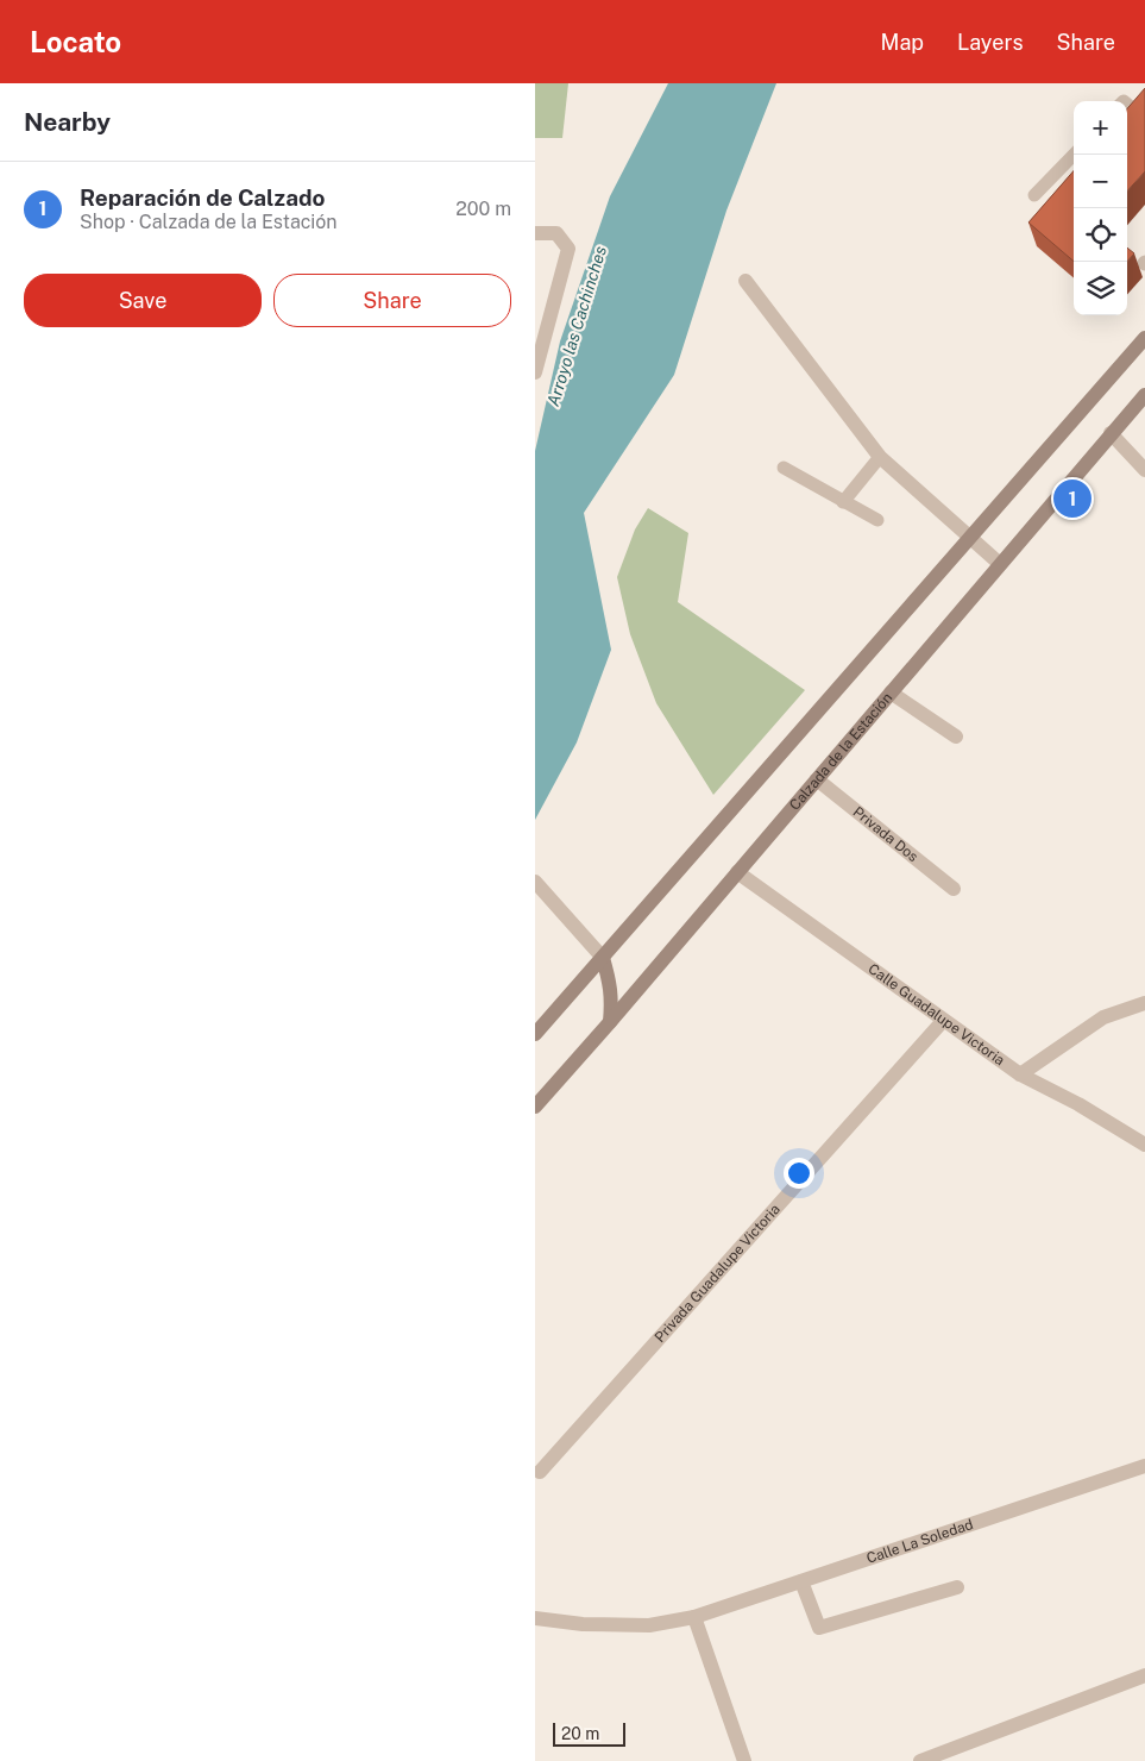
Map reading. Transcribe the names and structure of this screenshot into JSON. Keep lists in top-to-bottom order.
{
  "streets": {
    "main road": ["Calzada de la Estación"],
    "street": [
      "Privada Dos",
      "Calle Guadalupe Victoria",
      "Privada Guadalupe Victoria",
      "Calle La Soledad"
    ]
  },
  "crossings": [
    ["Calzada de la Estación", "Privada Dos"],
    ["Calzada de la Estación", "Calle Guadalupe Victoria"],
    ["Calle Guadalupe Victoria", "Privada Guadalupe Victoria"]
  ],
  "water": ["Arroyo las Cachinches"],
  "scale_bar": "20 m",
  "page": {
    "header": "Locato",
    "nav": ["Map", "Layers", "Share"],
    "heading": "Nearby",
    "map_buttons": ["+", "−"],
    "list": [
      {
        "mark": "1",
        "name": "Reparación de Calzado",
        "note": "Shop · Calzada de la Estación",
        "value": "200 m"
      }
    ],
    "buttons": ["Save", "Share"],
    "pins": "1",
    "scale": "20 m"
  }
}
